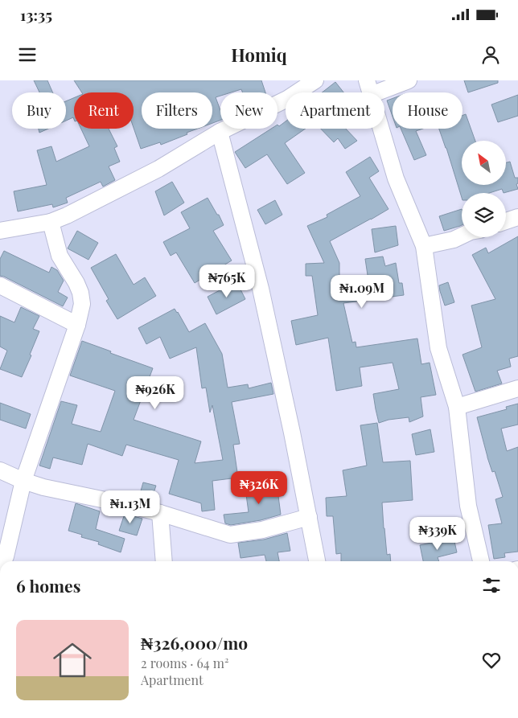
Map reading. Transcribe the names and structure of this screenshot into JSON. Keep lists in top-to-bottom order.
{
  "north": "top left",
  "page": {
    "status": "13:35",
    "header": "Homiq",
    "chip": [
      "Buy",
      "Rent",
      "Filters",
      "New",
      "Apartment",
      "House"
    ],
    "price": [
      "₦765K",
      "₦1.09M",
      "₦926K",
      "₦326K",
      "₦1.13M",
      "₦339K"
    ],
    "heading": "6 homes",
    "list": [
      {
        "name": "₦326,000/mo",
        "note": "2 rooms · 64 m² · Apartment"
      }
    ]
  }
}
